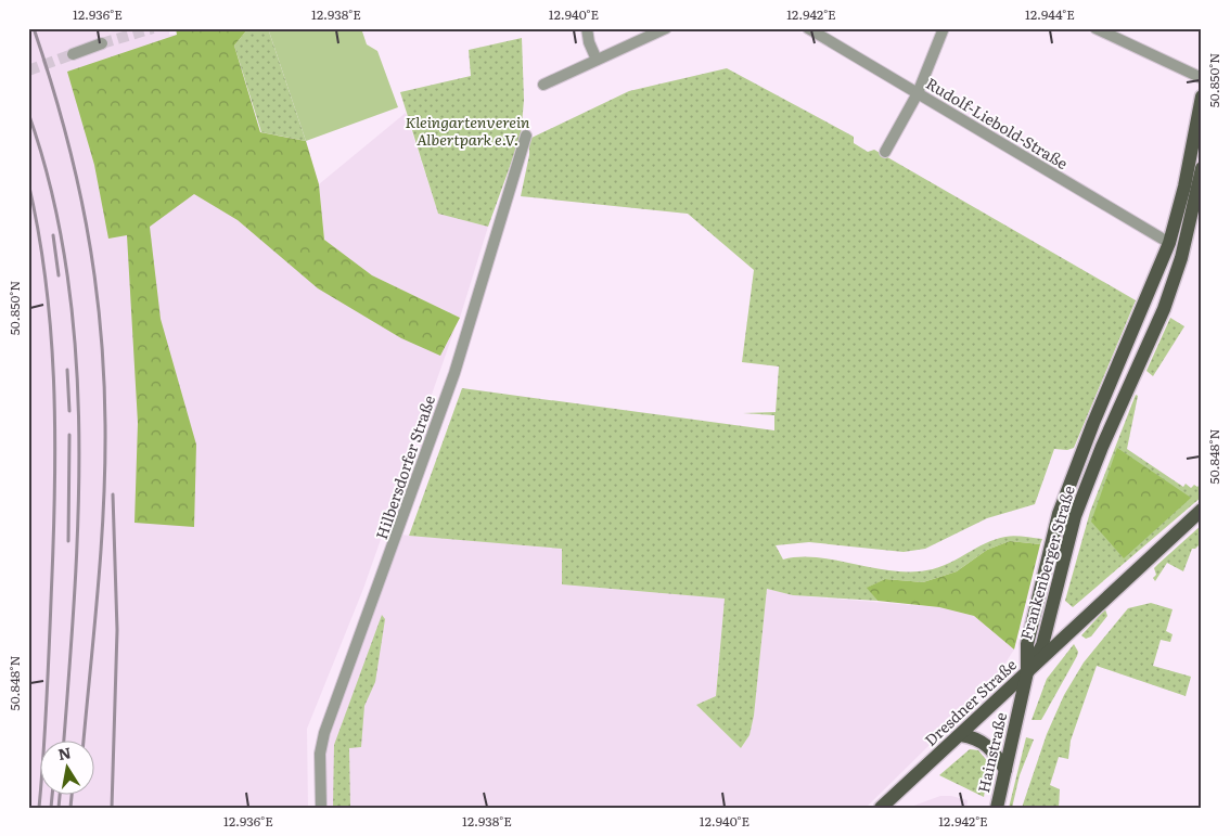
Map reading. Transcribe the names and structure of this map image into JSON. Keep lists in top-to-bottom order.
{
  "streets": {
    "main road": ["Frankenberger Straße", "Dresdner Straße", "Hainstraße"],
    "street": ["Rudolf-Liebold-Straße", "Hilbersdorfer Straße"]
  },
  "crossings": [
    ["Rudolf-Liebold-Straße", "Frankenberger Straße"],
    ["Frankenberger Straße", "Dresdner Straße"],
    ["Frankenberger Straße", "Hainstraße"],
    ["Dresdner Straße", "Hainstraße"]
  ],
  "parks": ["Kleingartenverein Albertpark e.V."],
  "north": "top",
  "coordinates": [
    "12.936°E",
    "12.938°E",
    "12.940°E",
    "12.942°E",
    "12.944°E",
    "50.850°N",
    "50.848°N"
  ]
}
